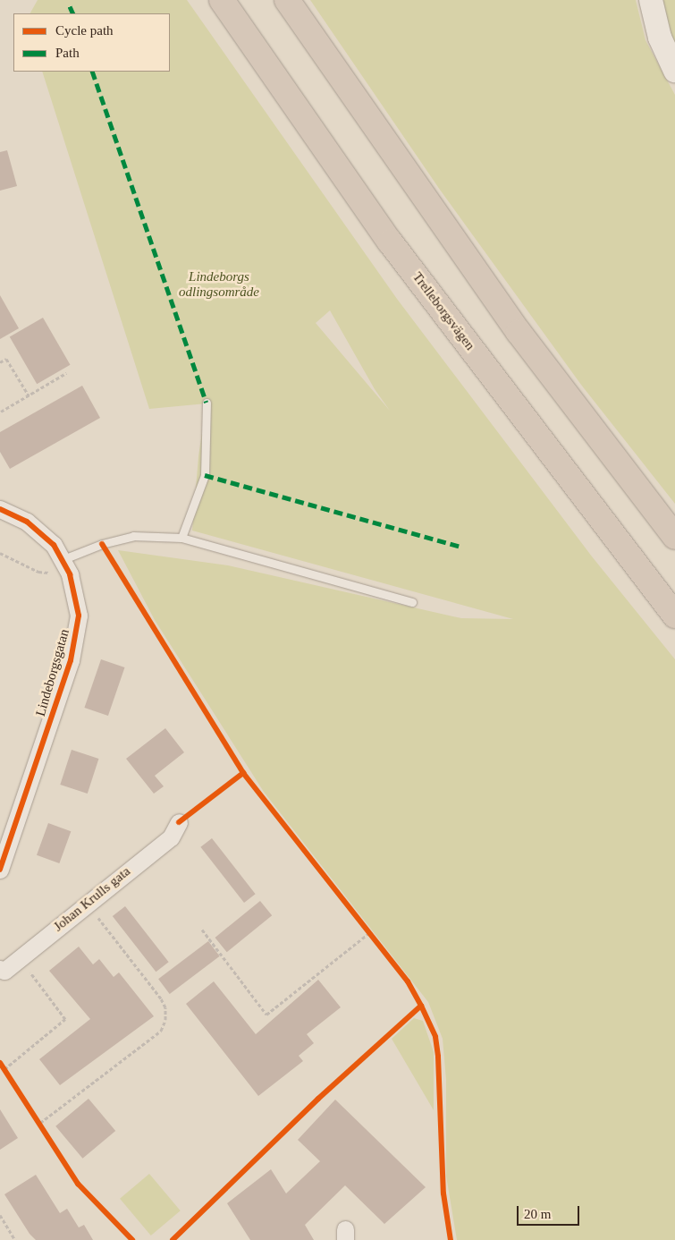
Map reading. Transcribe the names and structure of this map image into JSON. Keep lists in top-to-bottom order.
{
  "streets": {
    "highway": ["Trelleborgsvägen"],
    "street": ["Lindeborgsgatan", "Johan Krulls gata"]
  },
  "parks": ["Lindeborgs odlingsområde"],
  "legend": ["Cycle path", "Path"],
  "scale_bar": "20 m"
}
